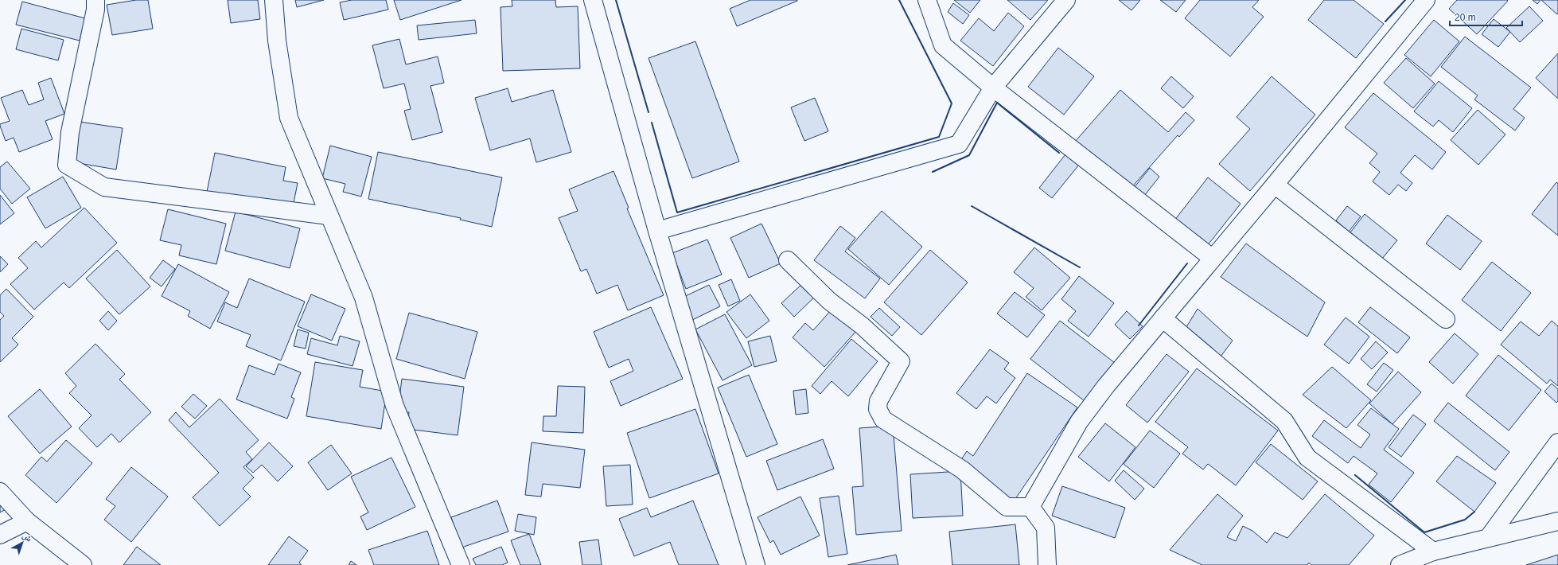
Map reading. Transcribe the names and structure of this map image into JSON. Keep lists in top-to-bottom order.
{
  "scale_bar": "20 m",
  "north": "top right"
}
